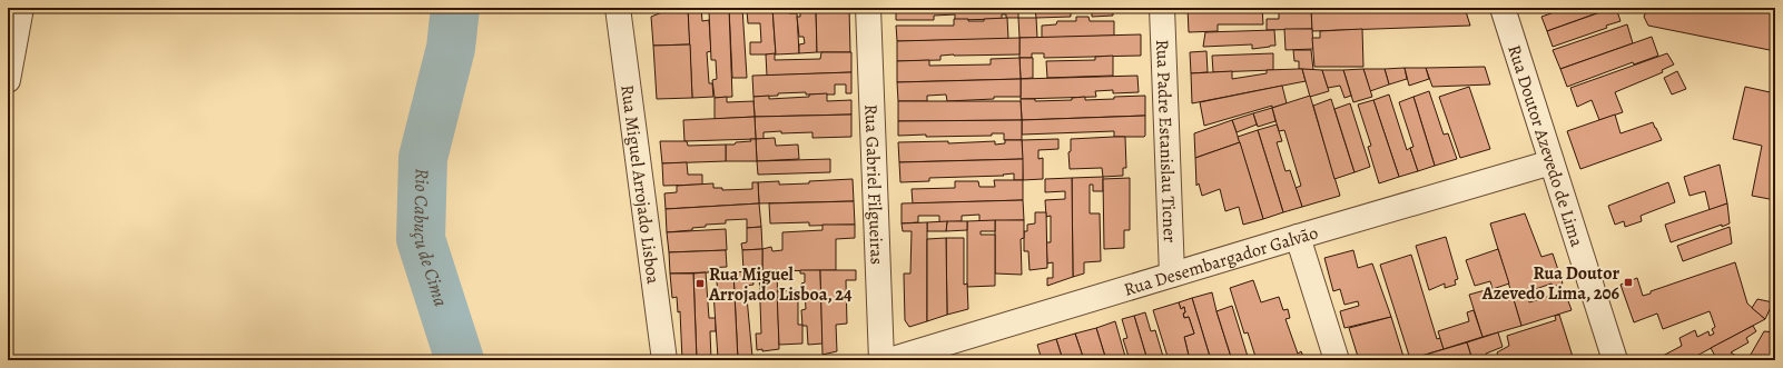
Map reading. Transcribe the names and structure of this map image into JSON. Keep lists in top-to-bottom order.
{
  "streets": {
    "street": [
      "Rua Padre Estanislau Ticner",
      "Rua Doutor Azevedo de Lima",
      "Rua Miguel Arrojado Lisboa",
      "Rua Gabriel Filgueiras",
      "Rua Desembargador Galvão"
    ]
  },
  "crossings": [
    ["Rua Padre Estanislau Ticner", "Rua Desembargador Galvão"],
    ["Rua Doutor Azevedo de Lima", "Rua Desembargador Galvão"]
  ],
  "water": ["Rio Cabuçu de Cima"],
  "places": {
    "transit": ["Rua Doutor Azevedo Lima, 206", "Rua Miguel Arrojado Lisboa, 24"]
  }
}
